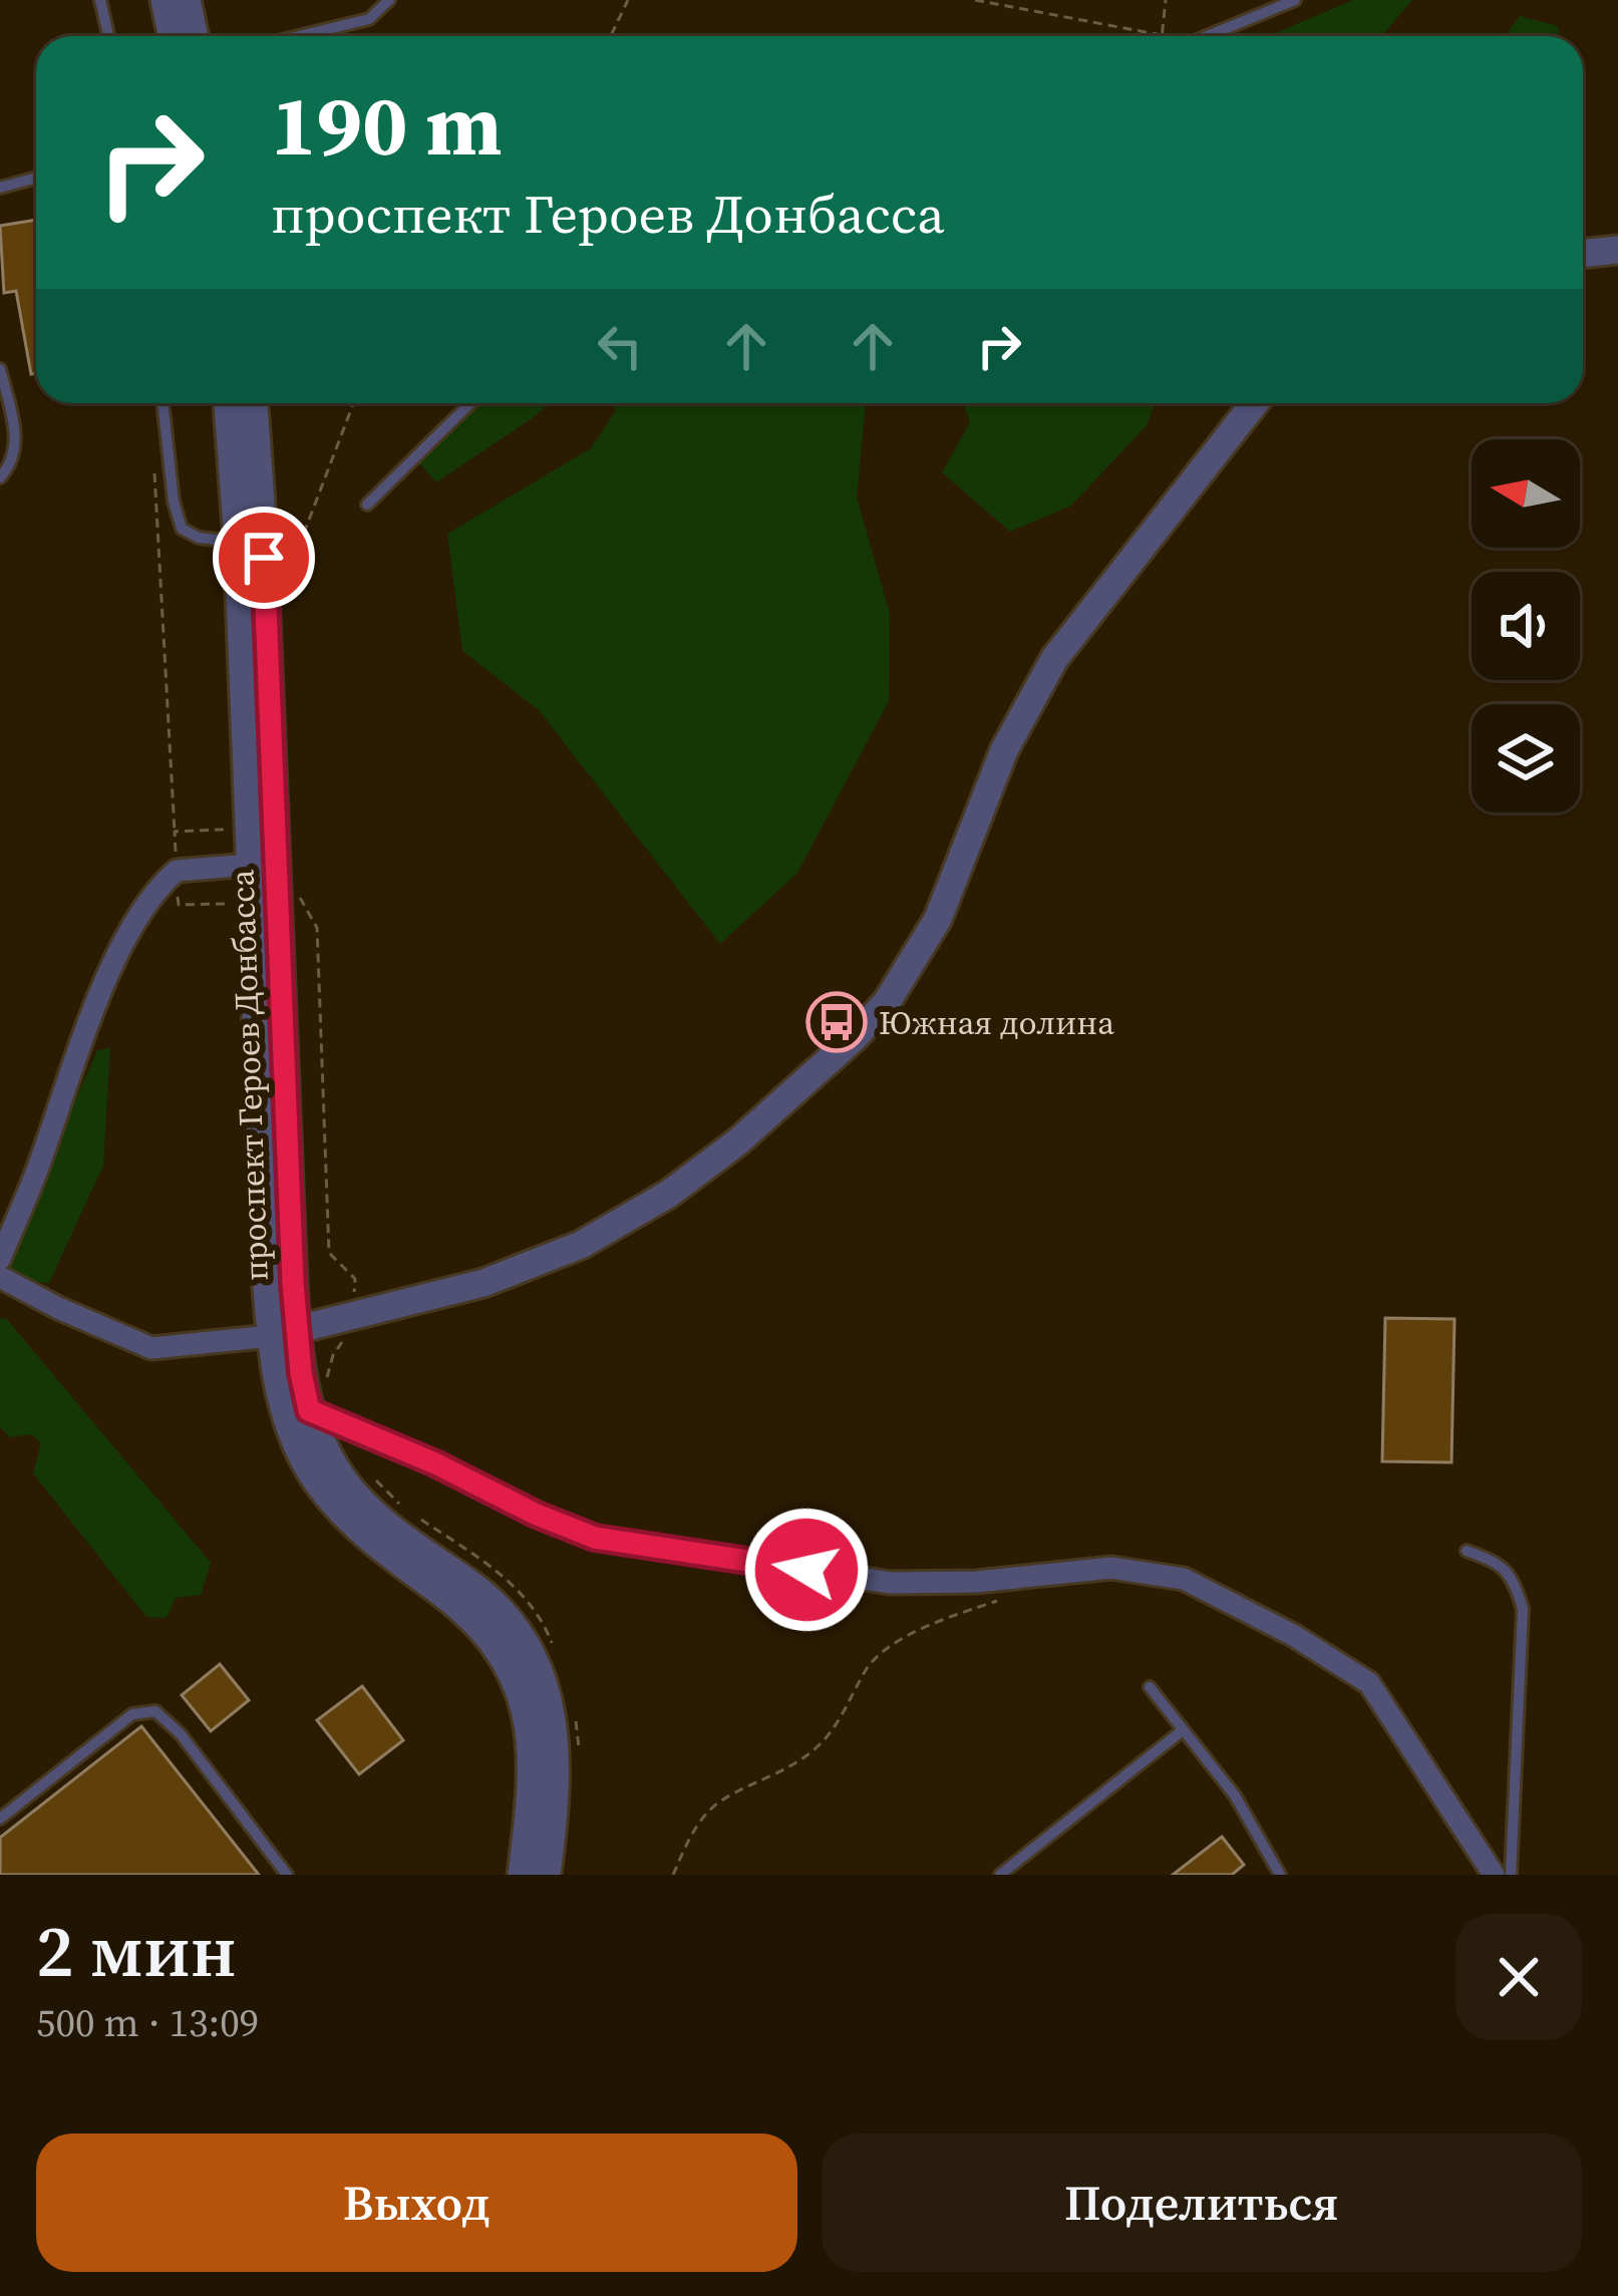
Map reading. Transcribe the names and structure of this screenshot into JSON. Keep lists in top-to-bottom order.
{
  "streets": {
    "street": ["проспект Героев Донбасса"]
  },
  "places": {
    "bus stop": ["Южная долина"]
  },
  "north": "left",
  "page": {
    "turn": ["190 m", "проспект Героев Донбасса"],
    "heading": ["2 мин", "500 m · 13:09"],
    "buttons": ["Выход", "Поделиться"]
  }
}
